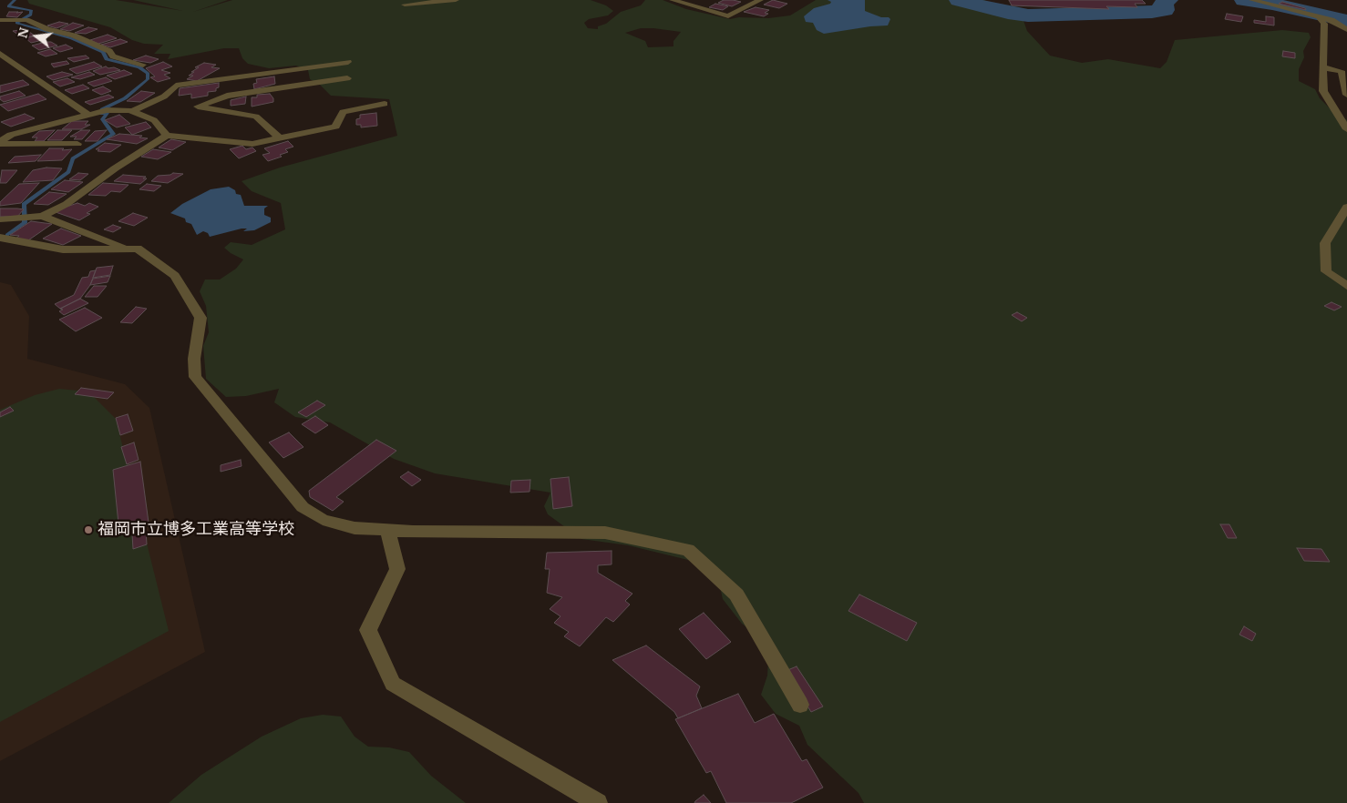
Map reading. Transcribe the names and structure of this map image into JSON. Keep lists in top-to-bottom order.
{
  "places": ["福岡市立博多工業高等学校"],
  "north": "left"
}
